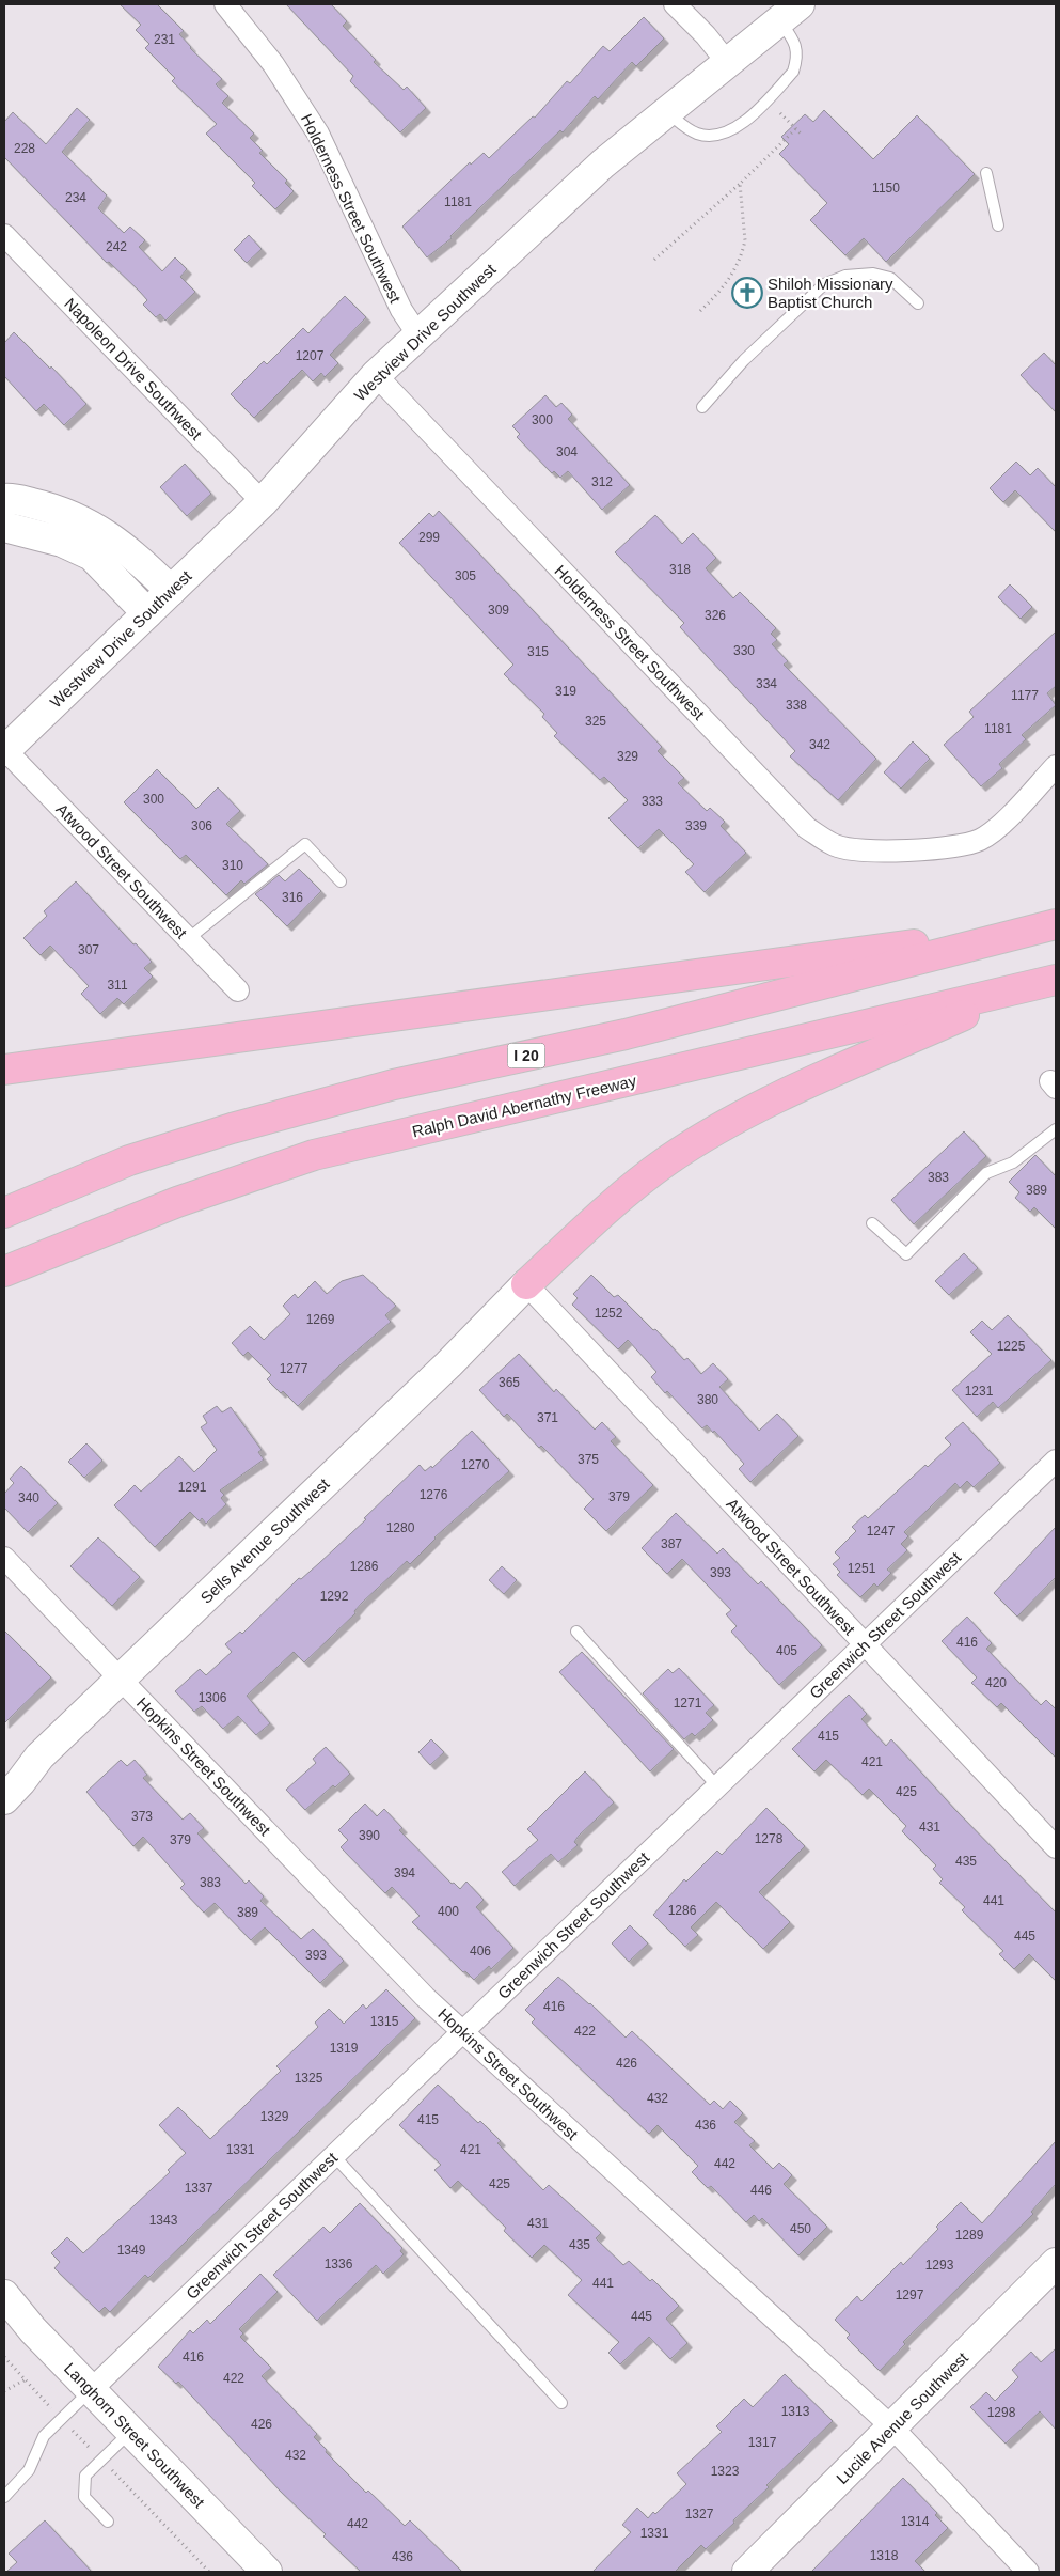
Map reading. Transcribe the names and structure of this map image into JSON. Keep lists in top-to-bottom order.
{
  "streets": {
    "highway": ["I 20", "Ralph David Abernathy Freeway"],
    "street": [
      "Holderness Street Southwest",
      "Westview Drive Southwest",
      "Napoleon Drive Southwest",
      "Atwood Street Southwest",
      "Sells Avenue Southwest",
      "Greenwich Street Southwest",
      "Hopkins Street Southwest",
      "Lucile Avenue Southwest",
      "Langhorn Street Southwest"
    ]
  },
  "crossings": [
    ["Holderness Street Southwest", "Westview Drive Southwest"],
    ["Westview Drive Southwest", "Napoleon Drive Southwest"],
    ["Westview Drive Southwest", "Atwood Street Southwest"],
    ["Atwood Street Southwest", "Sells Avenue Southwest"],
    ["Atwood Street Southwest", "Greenwich Street Southwest"],
    ["Sells Avenue Southwest", "Hopkins Street Southwest"],
    ["Greenwich Street Southwest", "Hopkins Street Southwest"],
    ["Greenwich Street Southwest", "Langhorn Street Southwest"],
    ["Hopkins Street Southwest", "Lucile Avenue Southwest"]
  ],
  "places": {
    "church": ["Shiloh Missionary Baptist Church"]
  },
  "house_numbers": [
    "231",
    "228",
    "1150",
    "234",
    "1181",
    "242",
    "1207",
    "300",
    "304",
    "312",
    "299",
    "318",
    "305",
    "309",
    "326",
    "330",
    "315",
    "334",
    "319",
    "1177",
    "338",
    "325",
    "1181",
    "342",
    "329",
    "300",
    "333",
    "306",
    "339",
    "310",
    "316",
    "307",
    "311",
    "383",
    "389",
    "1252",
    "1269",
    "1225",
    "1277",
    "365",
    "1231",
    "380",
    "371",
    "375",
    "1270",
    "1291",
    "1276",
    "379",
    "340",
    "1280",
    "1247",
    "387",
    "1286",
    "1251",
    "393",
    "1292",
    "416",
    "405",
    "420",
    "1306",
    "1271",
    "415",
    "421",
    "425",
    "373",
    "431",
    "390",
    "1278",
    "379",
    "435",
    "394",
    "383",
    "441",
    "1286",
    "400",
    "389",
    "445",
    "406",
    "393",
    "416",
    "1315",
    "422",
    "1319",
    "426",
    "1325",
    "432",
    "1329",
    "415",
    "436",
    "1331",
    "421",
    "442",
    "425",
    "1337",
    "446",
    "1343",
    "431",
    "450",
    "1289",
    "435",
    "1349",
    "1336",
    "1293",
    "441",
    "1297",
    "445",
    "416",
    "422",
    "1313",
    "1298",
    "426",
    "1317",
    "432",
    "1323",
    "1327",
    "1314",
    "442",
    "1331",
    "1318",
    "436"
  ]
}
